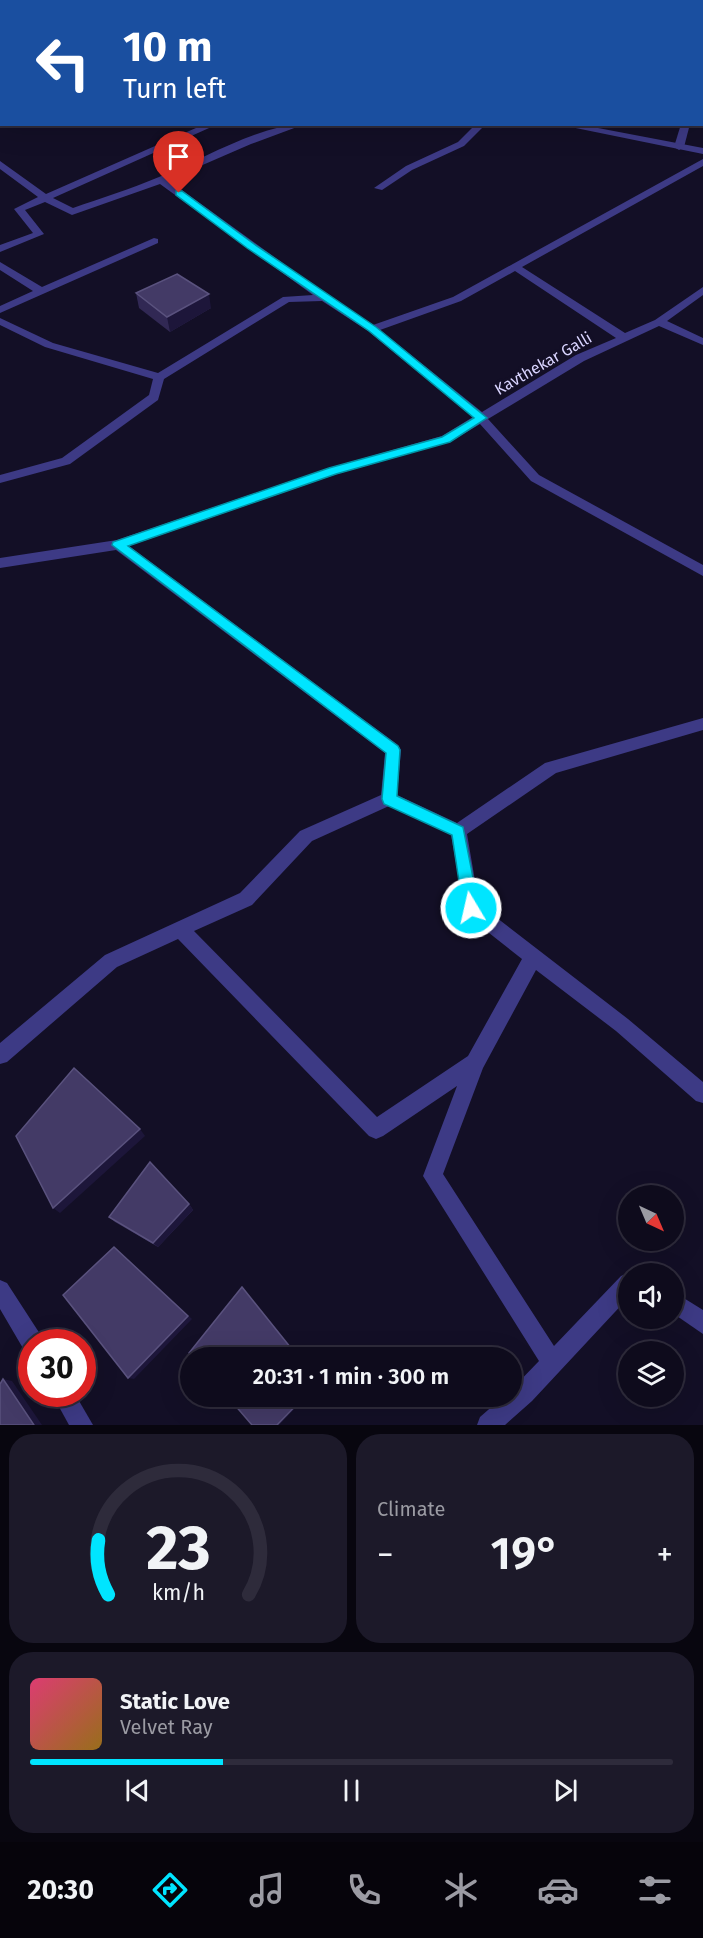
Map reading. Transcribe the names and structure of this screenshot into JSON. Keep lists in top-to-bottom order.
{
  "streets": {
    "street": ["Kavthekar Galli"]
  },
  "north": "bottom right",
  "page": {
    "turn": ["10 m", "Turn left"],
    "limit": "30",
    "trip": "20:31 · 1 min · 300 m",
    "tile": "Climate",
    "heat": ["−", "19°", "+"],
    "song": ["Static Love", "Velvet Ray"],
    "tabs": "20:30",
    "gauge": ["23", "km/h"]
  }
}
